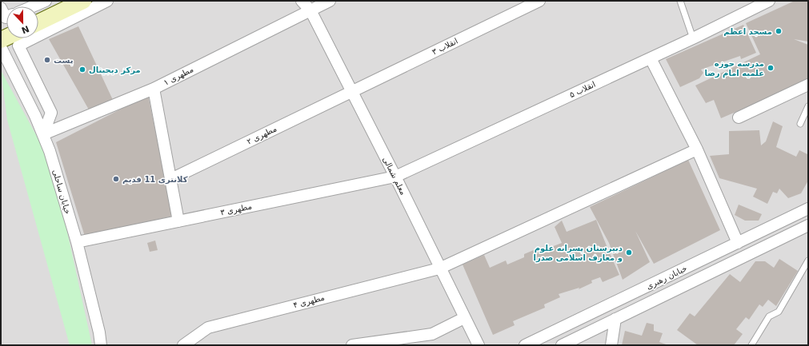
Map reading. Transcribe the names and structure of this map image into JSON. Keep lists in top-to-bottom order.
{
  "streets": {
    "street": [
      "انقلاب ۳",
      "مطهری ۱",
      "انقلاب ۵",
      "مطهری ۲",
      "معلم شمالی",
      "خیابان ساحلی",
      "مطهری ۳",
      "خیابان رهبری",
      "مطهری ۴"
    ]
  },
  "crossings": [
    ["انقلاب ۳", "مطهری ۲"],
    ["انقلاب ۳", "معلم شمالی"],
    ["مطهری ۱", "معلم شمالی"],
    ["مطهری ۱", "خیابان ساحلی"],
    ["انقلاب ۵", "معلم شمالی"],
    ["انقلاب ۵", "مطهری ۳"],
    ["مطهری ۲", "معلم شمالی"],
    ["معلم شمالی", "مطهری ۳"],
    ["معلم شمالی", "مطهری ۴"],
    ["خیابان ساحلی", "مطهری ۳"]
  ],
  "places": [
    "مسجد اعظم",
    "پست",
    "مدرسه حوزه علمیه امام رضا",
    "مرکز دیجیتال",
    "کلانتری 11 قدیم",
    "دبیرستان پسرانه علوم و معارف اسلامی صدرا"
  ],
  "north": "bottom"
}
